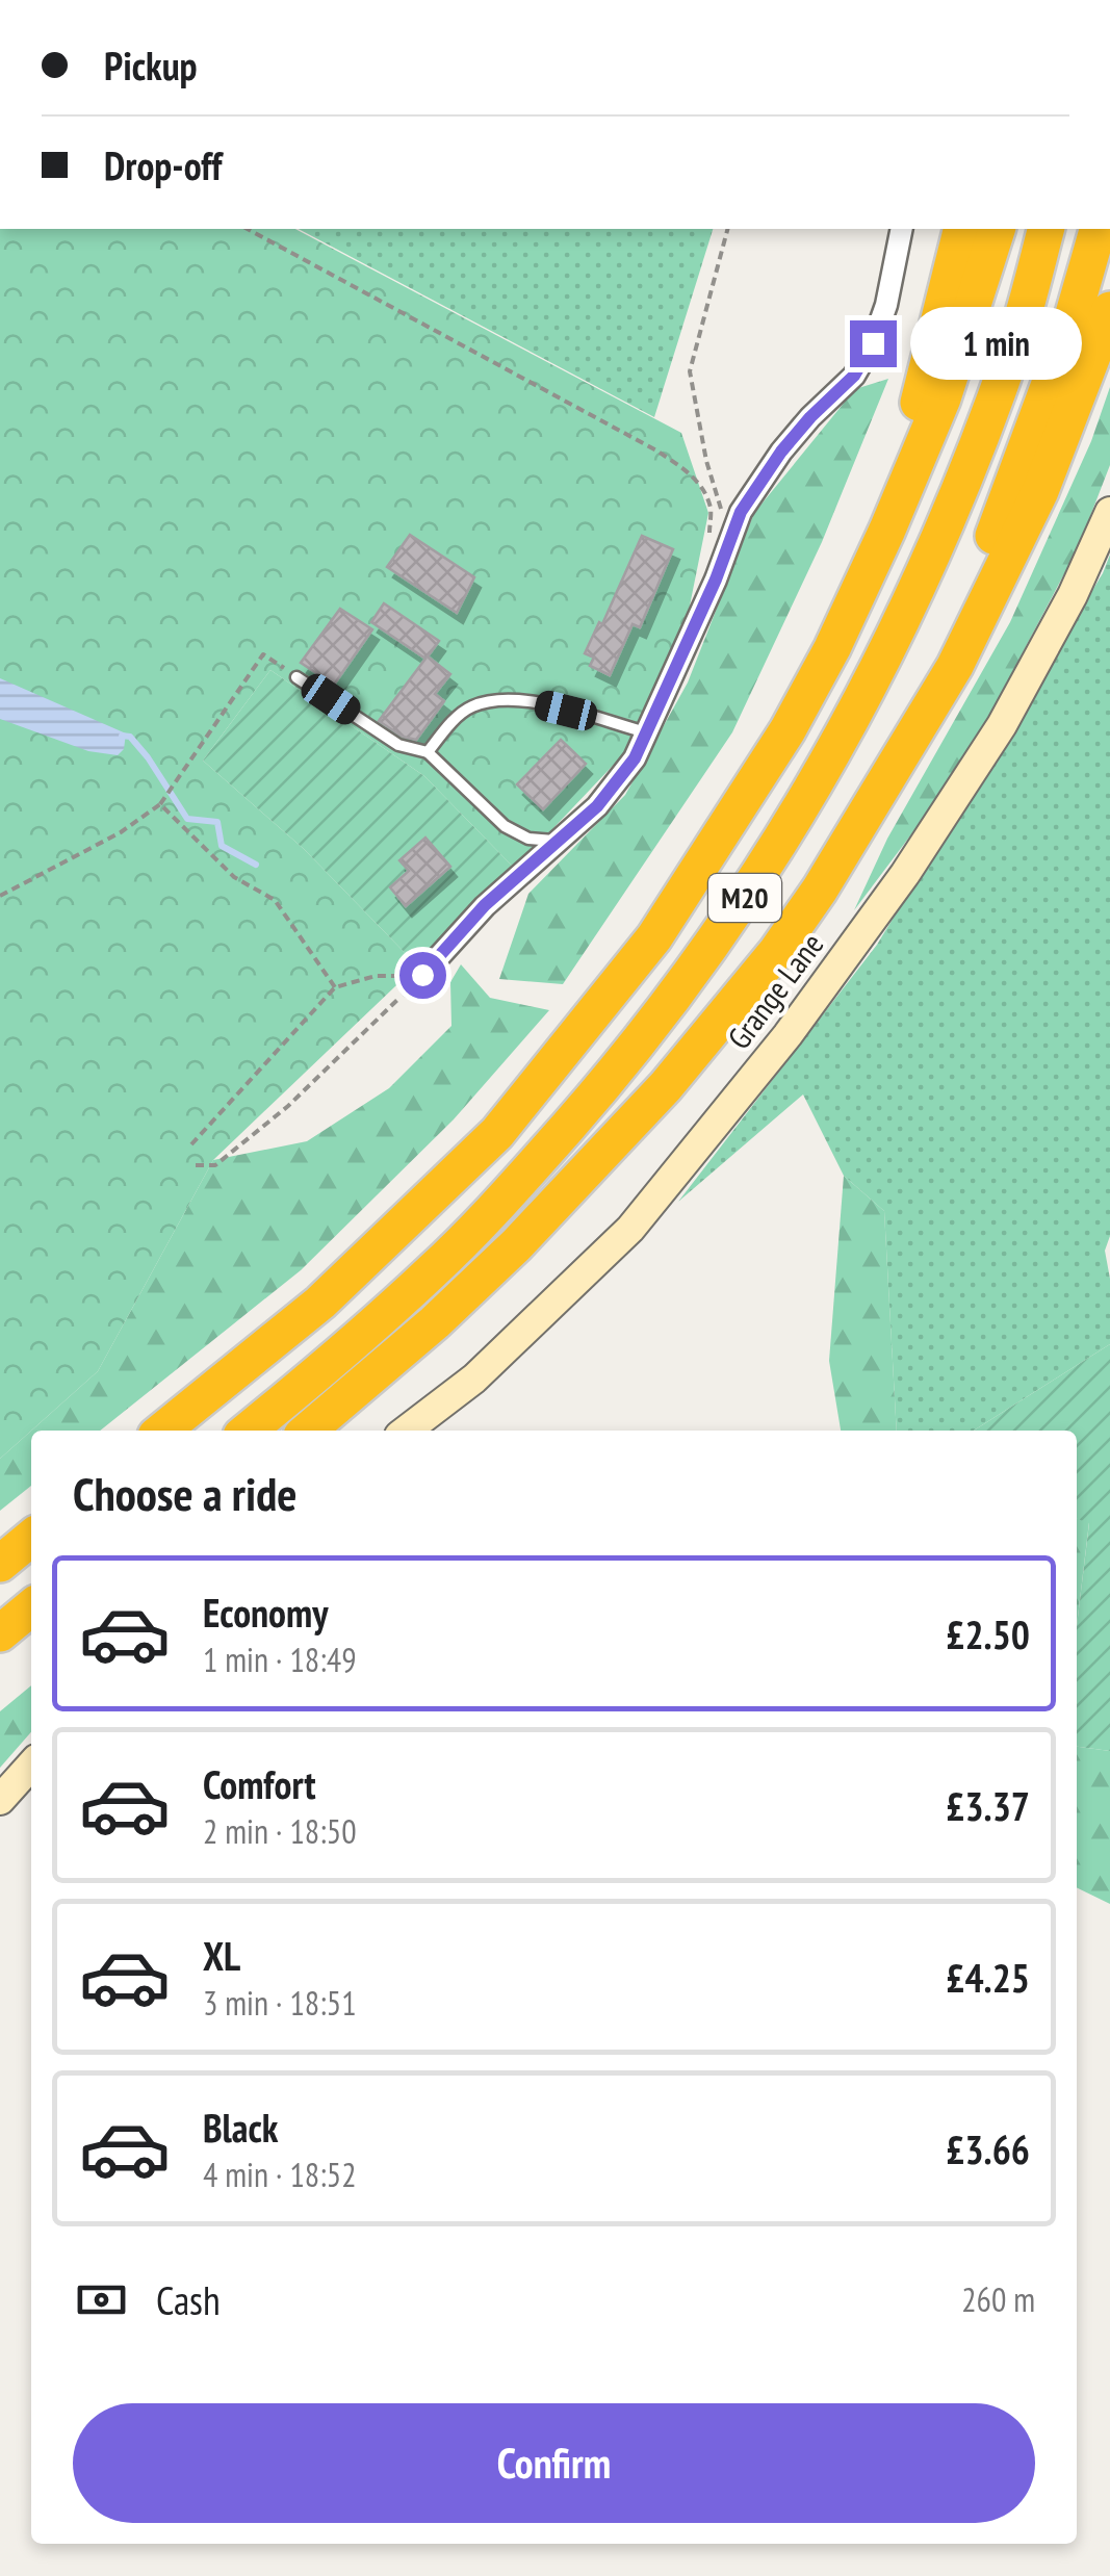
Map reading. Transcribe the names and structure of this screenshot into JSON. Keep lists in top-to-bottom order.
{
  "streets": {
    "highway": ["M20"],
    "street": ["Grange Lane"]
  },
  "page": {
    "banner": ["Pickup", "Drop-off"],
    "bubble": "1 min",
    "heading": "Choose a ride",
    "list": [
      {
        "name": "Economy",
        "note": "1 min · 18:49",
        "value": "£2.50"
      },
      {
        "name": "Comfort",
        "note": "2 min · 18:50",
        "value": "£3.37"
      },
      {
        "name": "XL",
        "note": "3 min · 18:51",
        "value": "£4.25"
      },
      {
        "name": "Black",
        "note": "4 min · 18:52",
        "value": "£3.66"
      }
    ],
    "pay": ["Cash", "260 m"],
    "buttons": "Confirm"
  }
}
